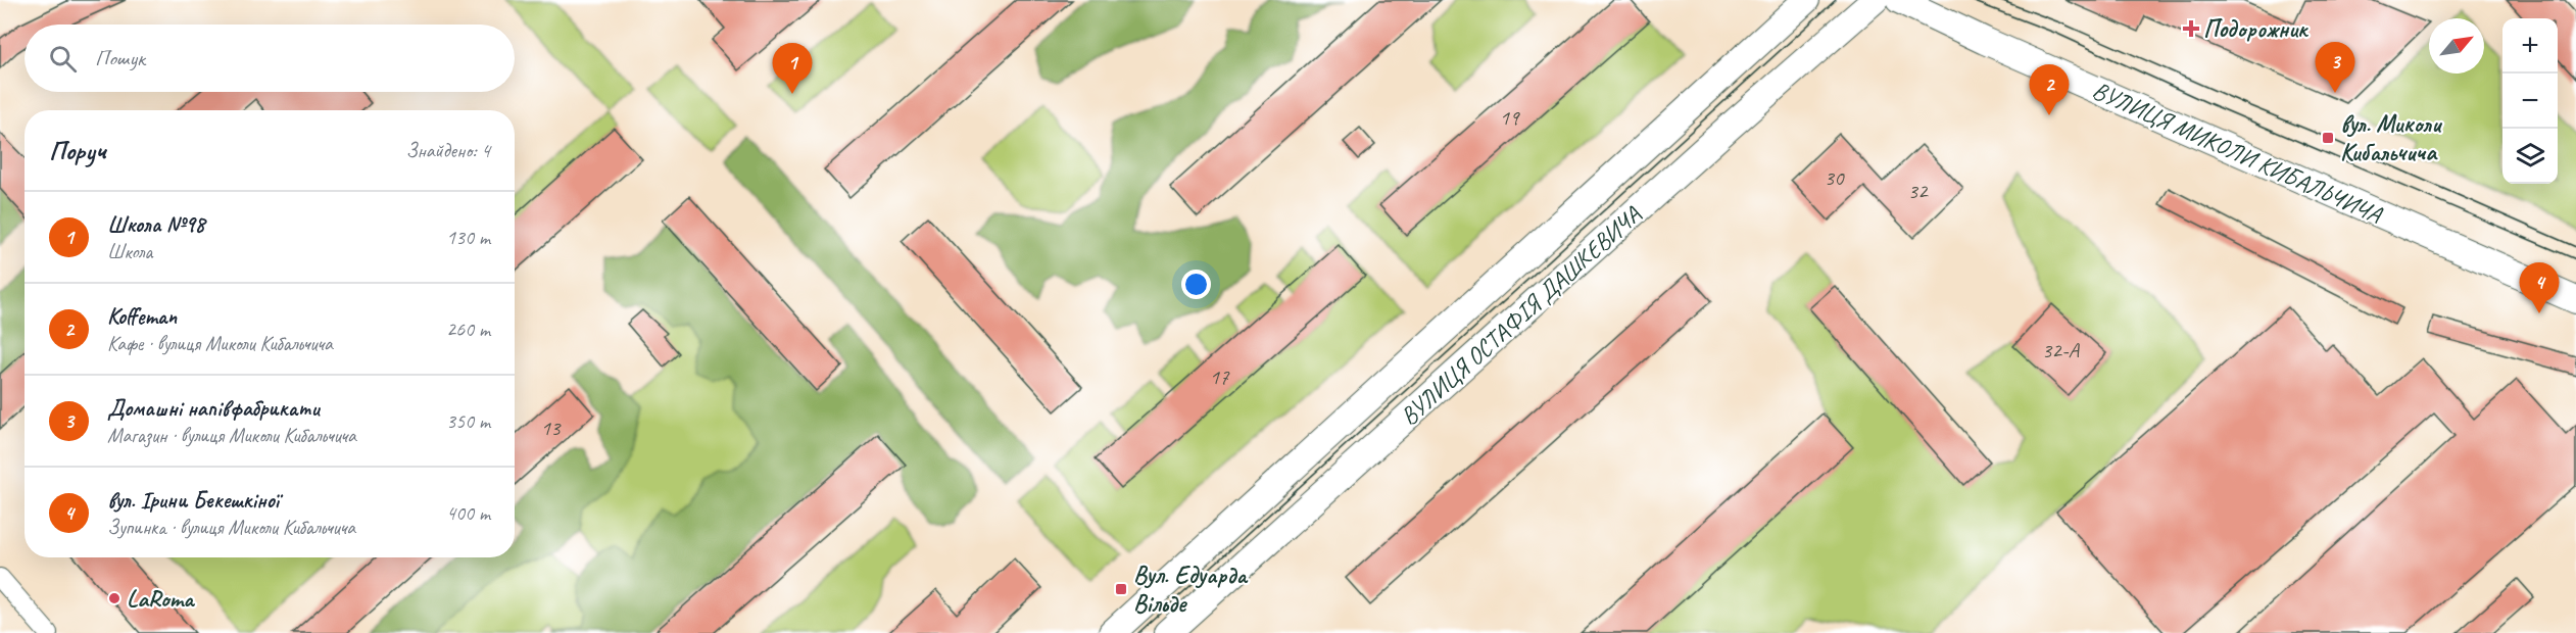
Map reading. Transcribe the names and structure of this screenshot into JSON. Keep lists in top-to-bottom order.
{
  "streets": {
    "street": ["ВУЛИЦЯ МИКОЛИ КИБАЛЬЧИЧА", "ВУЛИЦЯ ОСТАФІЯ ДАШКЕВИЧА"]
  },
  "places": {
    "health": ["Подорожник"],
    "transit": ["вул. Миколи Кибальчича", "Вул. Едуарда Вільде"],
    "other": ["LaRoma"]
  },
  "house_numbers": [
    "19",
    "30",
    "32",
    "32-А",
    "17",
    "13"
  ],
  "north": "top right",
  "page": {
    "map_buttons": ["+", "−"],
    "search": "Пошук",
    "pins": [
      "3",
      "1",
      "2",
      "4"
    ],
    "heading": ["Поруч", "Знайдено: 4"],
    "list": [
      {
        "mark": "1",
        "name": "Школа №98",
        "note": "Школа",
        "value": "130 m"
      },
      {
        "mark": "2",
        "name": "Koffeman",
        "note": "Кафе · вулиця Миколи Кибальчича",
        "value": "260 m"
      },
      {
        "mark": "3",
        "name": "Домашні напівфабрикати",
        "note": "Магазин · вулиця Миколи Кибальчича",
        "value": "350 m"
      },
      {
        "mark": "4",
        "name": "вул. Ірини Бекешкіної",
        "note": "Зупинка · вулиця Миколи Кибальчича",
        "value": "400 m"
      }
    ]
  }
}
